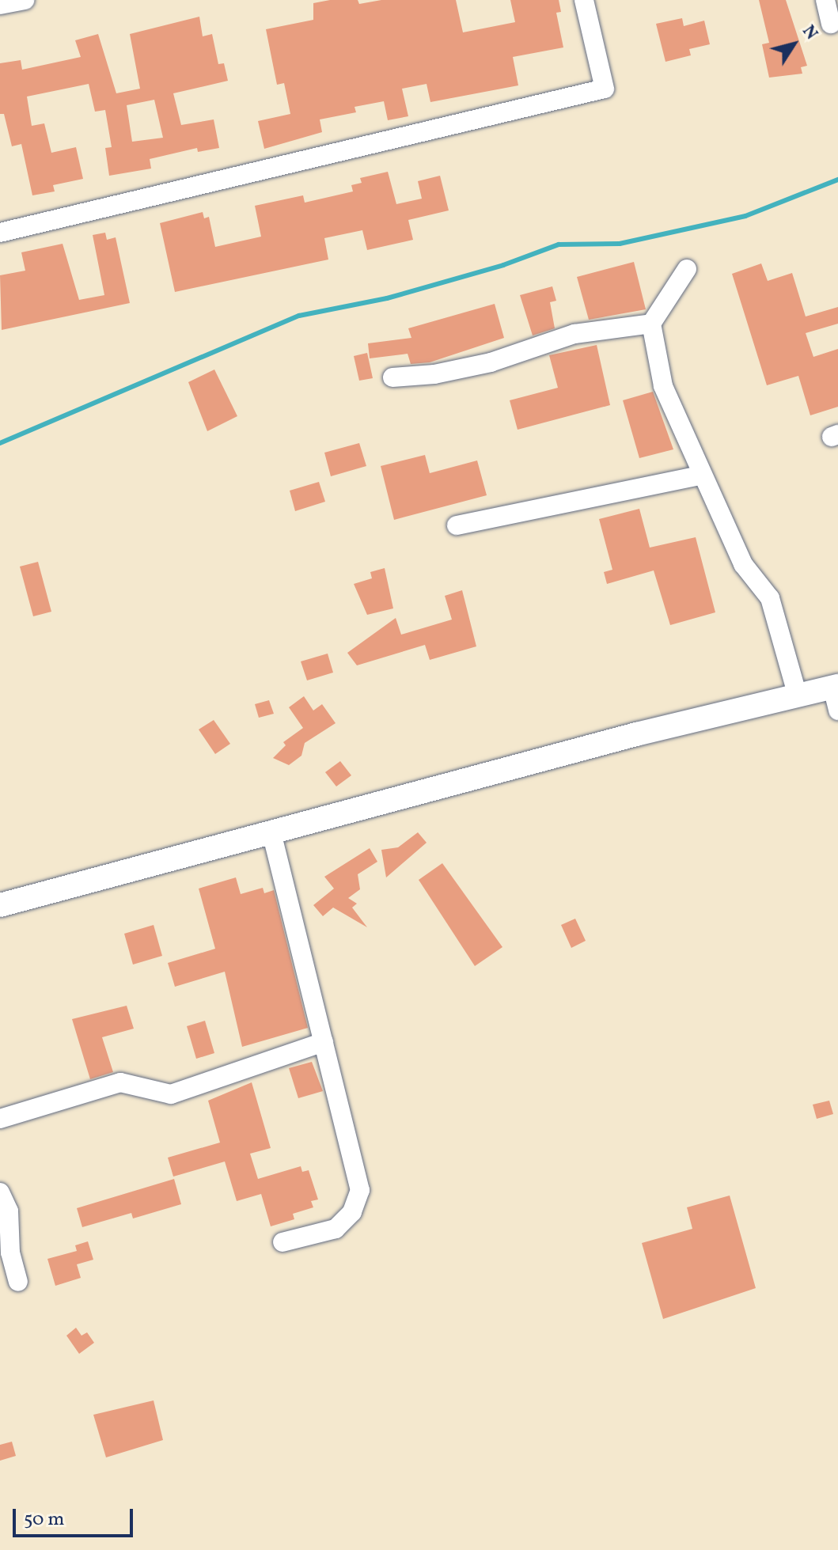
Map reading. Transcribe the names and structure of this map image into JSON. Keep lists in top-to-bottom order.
{
  "scale_bar": "50 m",
  "north": "top right"
}
